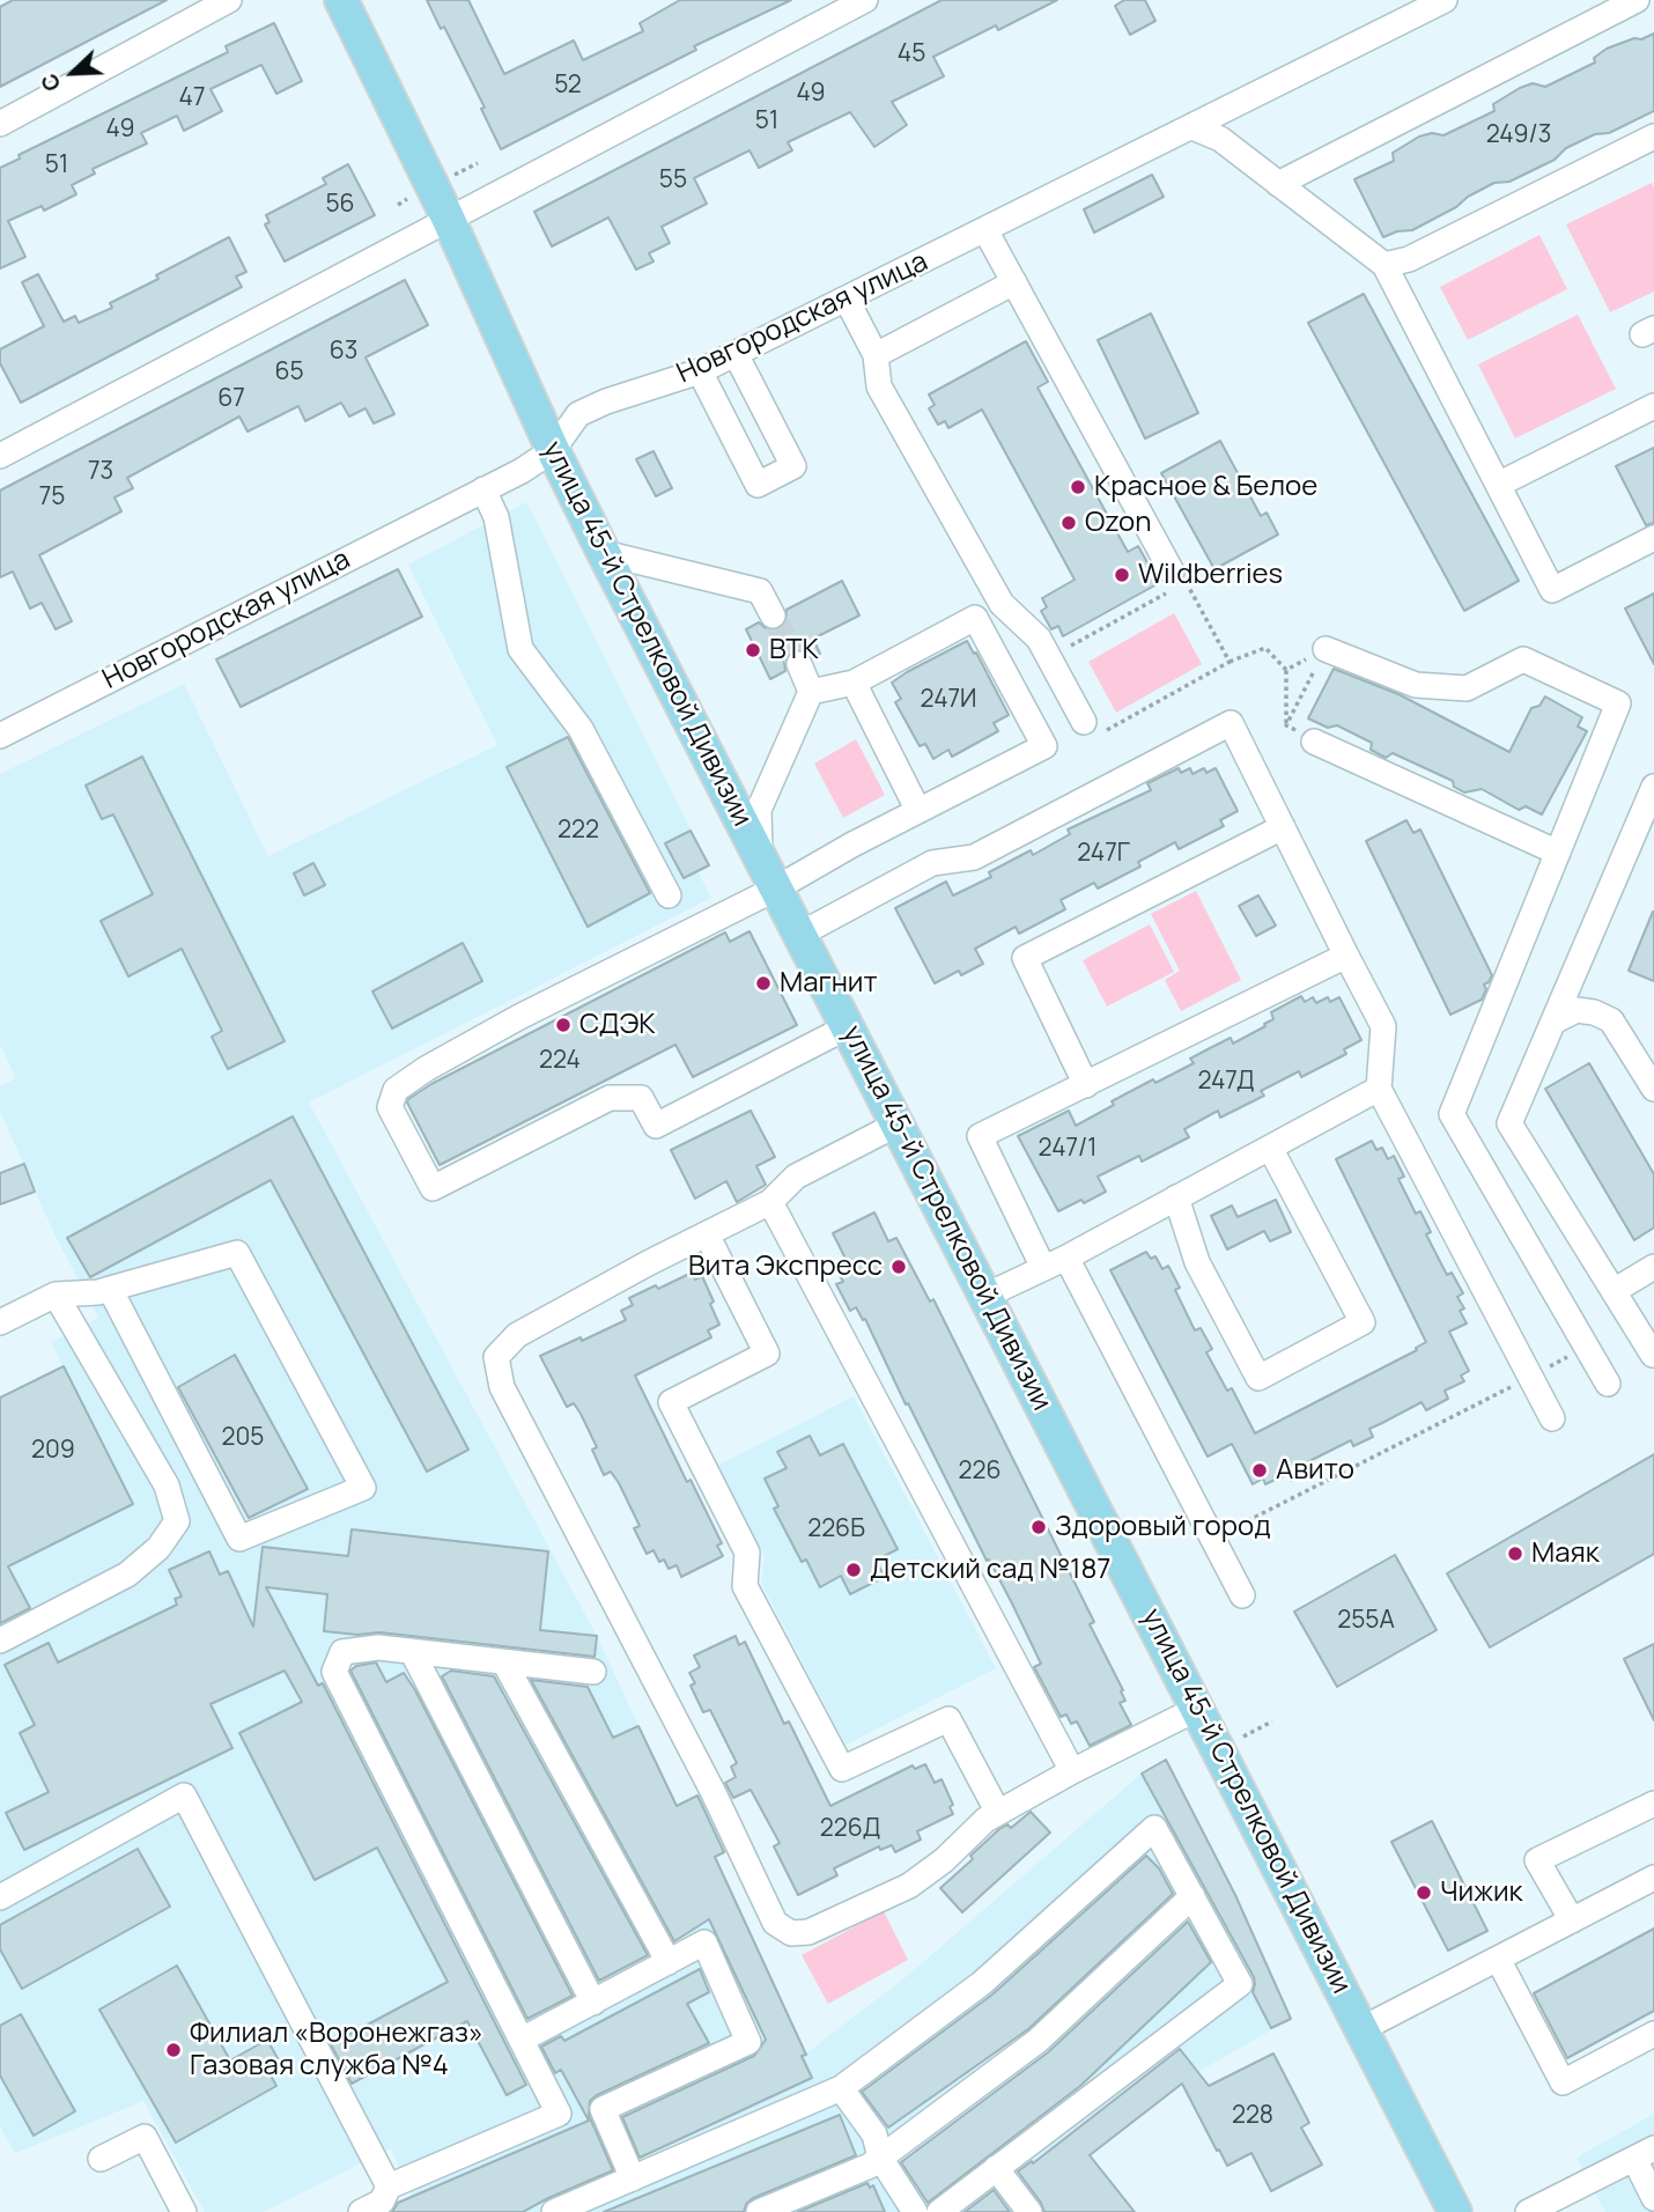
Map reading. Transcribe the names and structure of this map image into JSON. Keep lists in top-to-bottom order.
{
  "streets": {
    "main road": ["улица 45-й Стрелковой Дивизии"],
    "street": ["Новгородская улица"]
  },
  "crossings": [
    ["Новгородская улица", "улица 45-й Стрелковой Дивизии"]
  ],
  "places": [
    "Красное & Белое",
    "Ozon",
    "Wildberries",
    "ВТК",
    "Магнит",
    "СДЭК",
    "Вита Экспресс",
    "Авито",
    "Здоровый город",
    "Маяк",
    "Детский сад №187",
    "Чижик",
    "Филиал «Воронежгаз» Газовая служба №4"
  ],
  "house_numbers": [
    "45",
    "52",
    "49",
    "47",
    "51",
    "49",
    "249/3",
    "51",
    "55",
    "56",
    "63",
    "65",
    "67",
    "73",
    "75",
    "247И",
    "222",
    "247Г",
    "224",
    "247Д",
    "247/1",
    "205",
    "209",
    "226",
    "226Б",
    "255А",
    "226Д",
    "228"
  ],
  "north": "bottom left"
}
